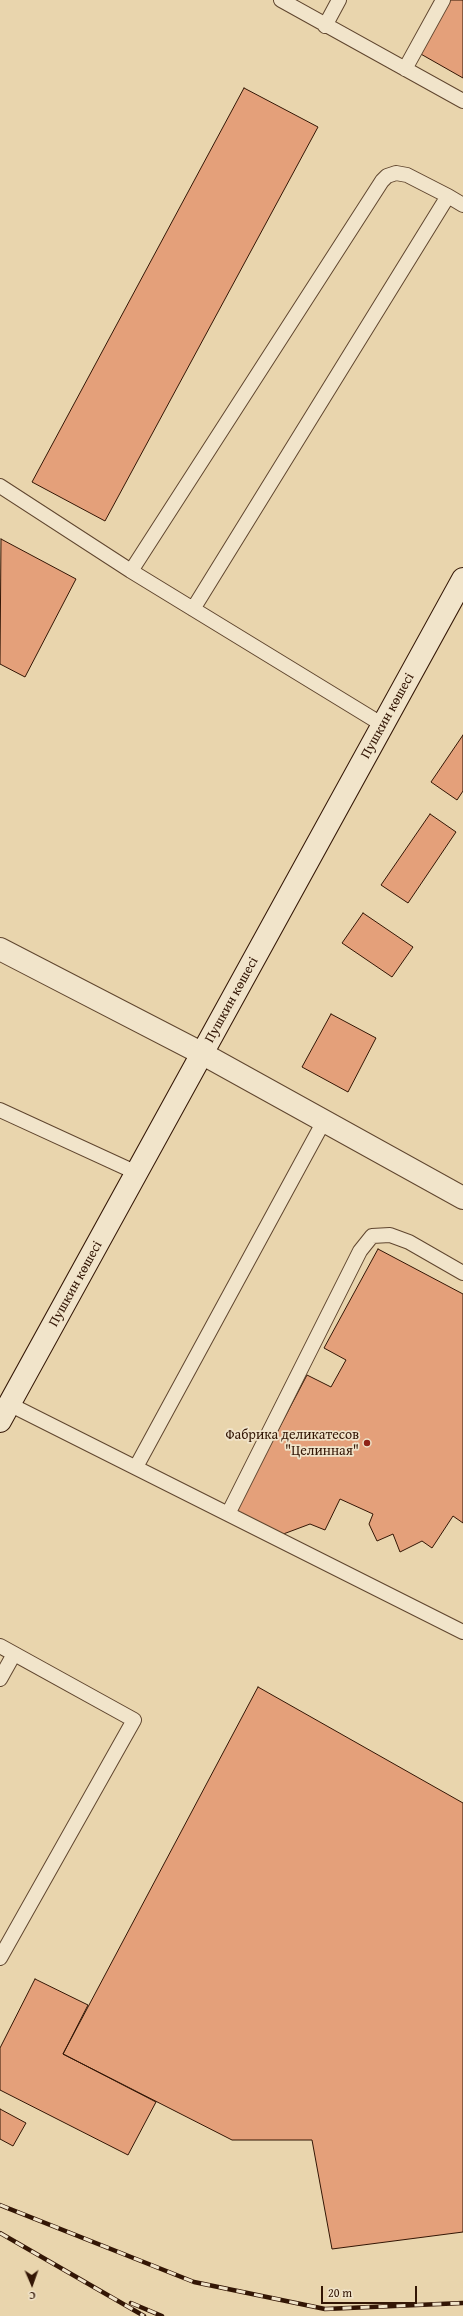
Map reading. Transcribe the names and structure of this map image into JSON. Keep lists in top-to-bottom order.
{
  "streets": {
    "main road": ["Пушкин көшесі"]
  },
  "places": ["Фабрика деликатесов \"Целинная\""],
  "scale_bar": "20 m",
  "north": "bottom"
}
